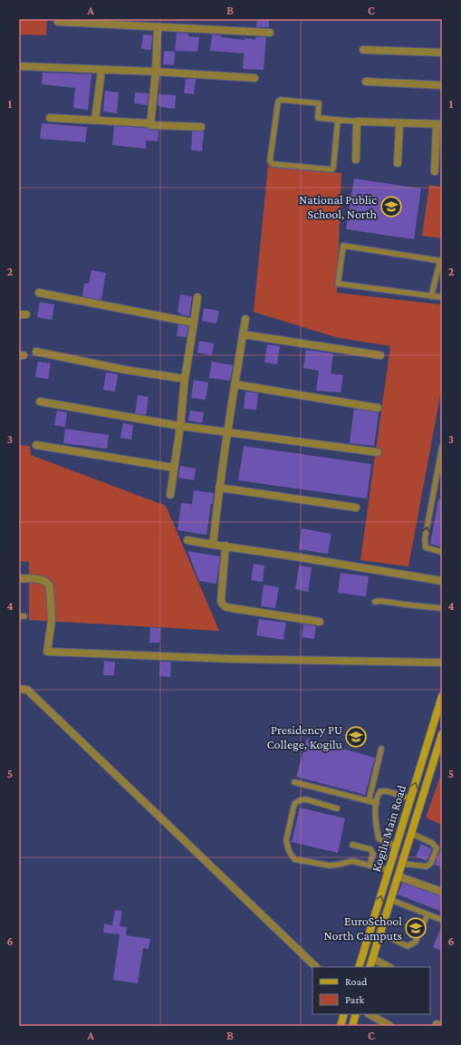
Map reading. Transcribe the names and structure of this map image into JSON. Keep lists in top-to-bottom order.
{
  "streets": {
    "main road": ["Kogilu Main Road"]
  },
  "places": {
    "school or university": ["National Public School, North", "Presidency PU College, Kogilu", "EuroSchool North Camputs"]
  },
  "legend": ["Road", "Park"],
  "grid": {
    "columns": ["A", "B", "C"],
    "rows": [
      "1",
      "2",
      "3",
      "4",
      "5",
      "6"
    ]
  }
}
